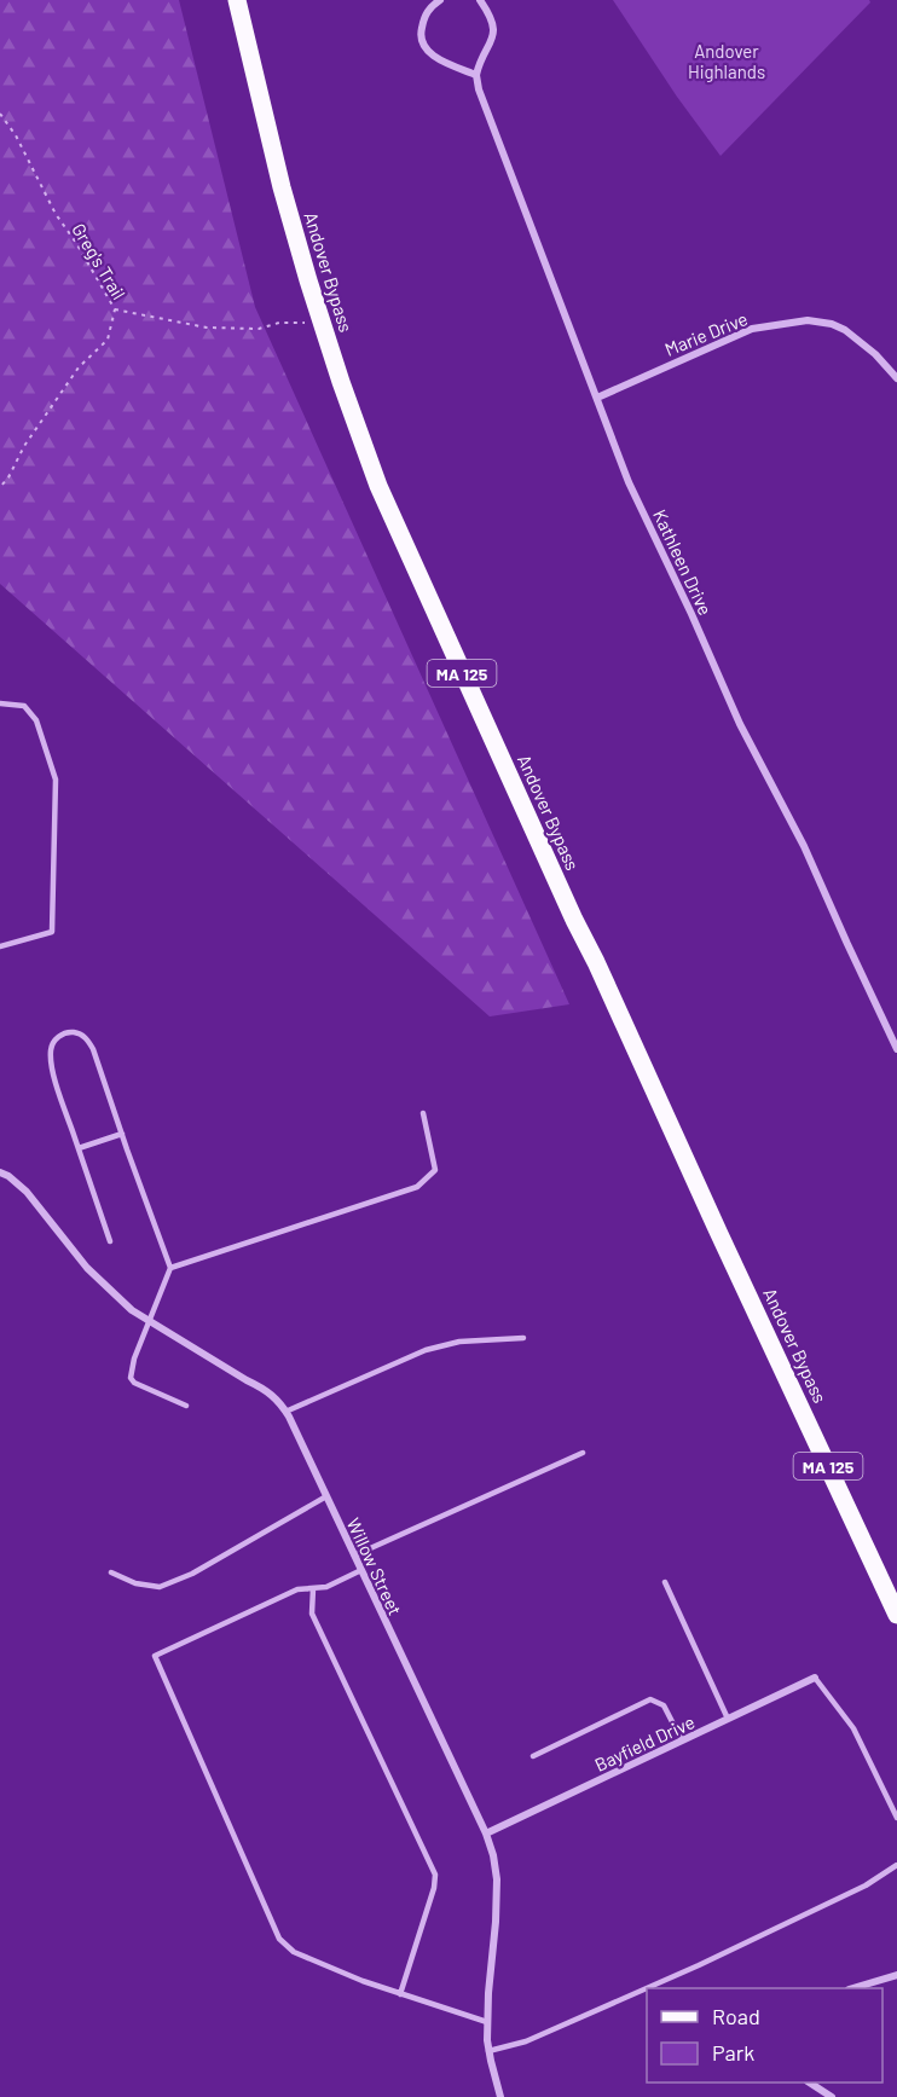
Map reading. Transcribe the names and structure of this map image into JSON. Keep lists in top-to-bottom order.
{
  "streets": {
    "main road": ["Andover Bypass", "MA 125"],
    "street": [
      "Marie Drive",
      "Kathleen Drive",
      "Willow Street",
      "Bayfield Drive"
    ],
    "path": ["Greg's Trail"]
  },
  "crossings": [
    ["Marie Drive", "Kathleen Drive"],
    ["Willow Street", "Bayfield Drive"]
  ],
  "parks": ["Andover Highlands"],
  "legend": ["Road", "Park"]
}
